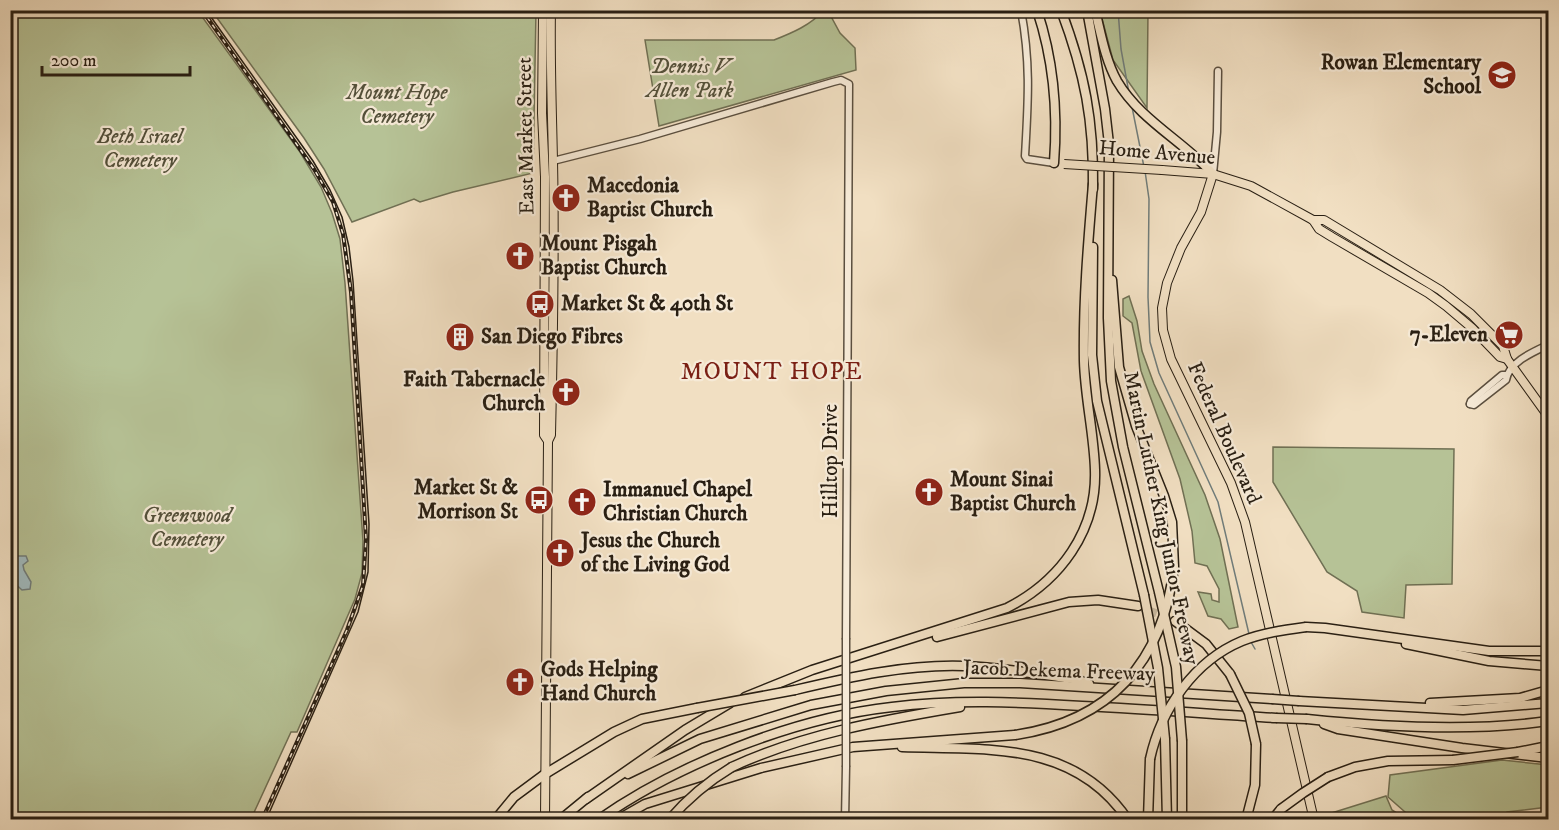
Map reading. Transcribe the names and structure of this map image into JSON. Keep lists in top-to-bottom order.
{
  "streets": {
    "highway": ["Martin Luther King Junior Freeway", "Jacob Dekema Freeway"],
    "main road": ["East Market Street", "Home Avenue", "Federal Boulevard"],
    "street": ["Hilltop Drive"]
  },
  "crossings": [
    ["East Market Street", "Hilltop Drive"],
    ["Home Avenue", "Federal Boulevard"]
  ],
  "districts": ["MOUNT HOPE"],
  "parks": [
    "Dennis V Allen Park",
    "Mount Hope Cemetery",
    "Beth Israel Cemetery",
    "Greenwood Cemetery"
  ],
  "places": {
    "school or university": ["Rowan Elementary School"],
    "church": [
      "Macedonia Baptist Church",
      "Mount Pisgah Baptist Church",
      "Faith Tabernacle Church",
      "Mount Sinai Baptist Church",
      "Immanuel Chapel Christian Church",
      "Jesus the Church of the Living God",
      "Gods Helping Hand Church"
    ],
    "bus stop": ["Market St & 40th St", "Market St & Morrison St"],
    "supermarket": ["7-Eleven"],
    "building": ["San Diego Fibres"]
  },
  "scale_bar": "200 m"
}
